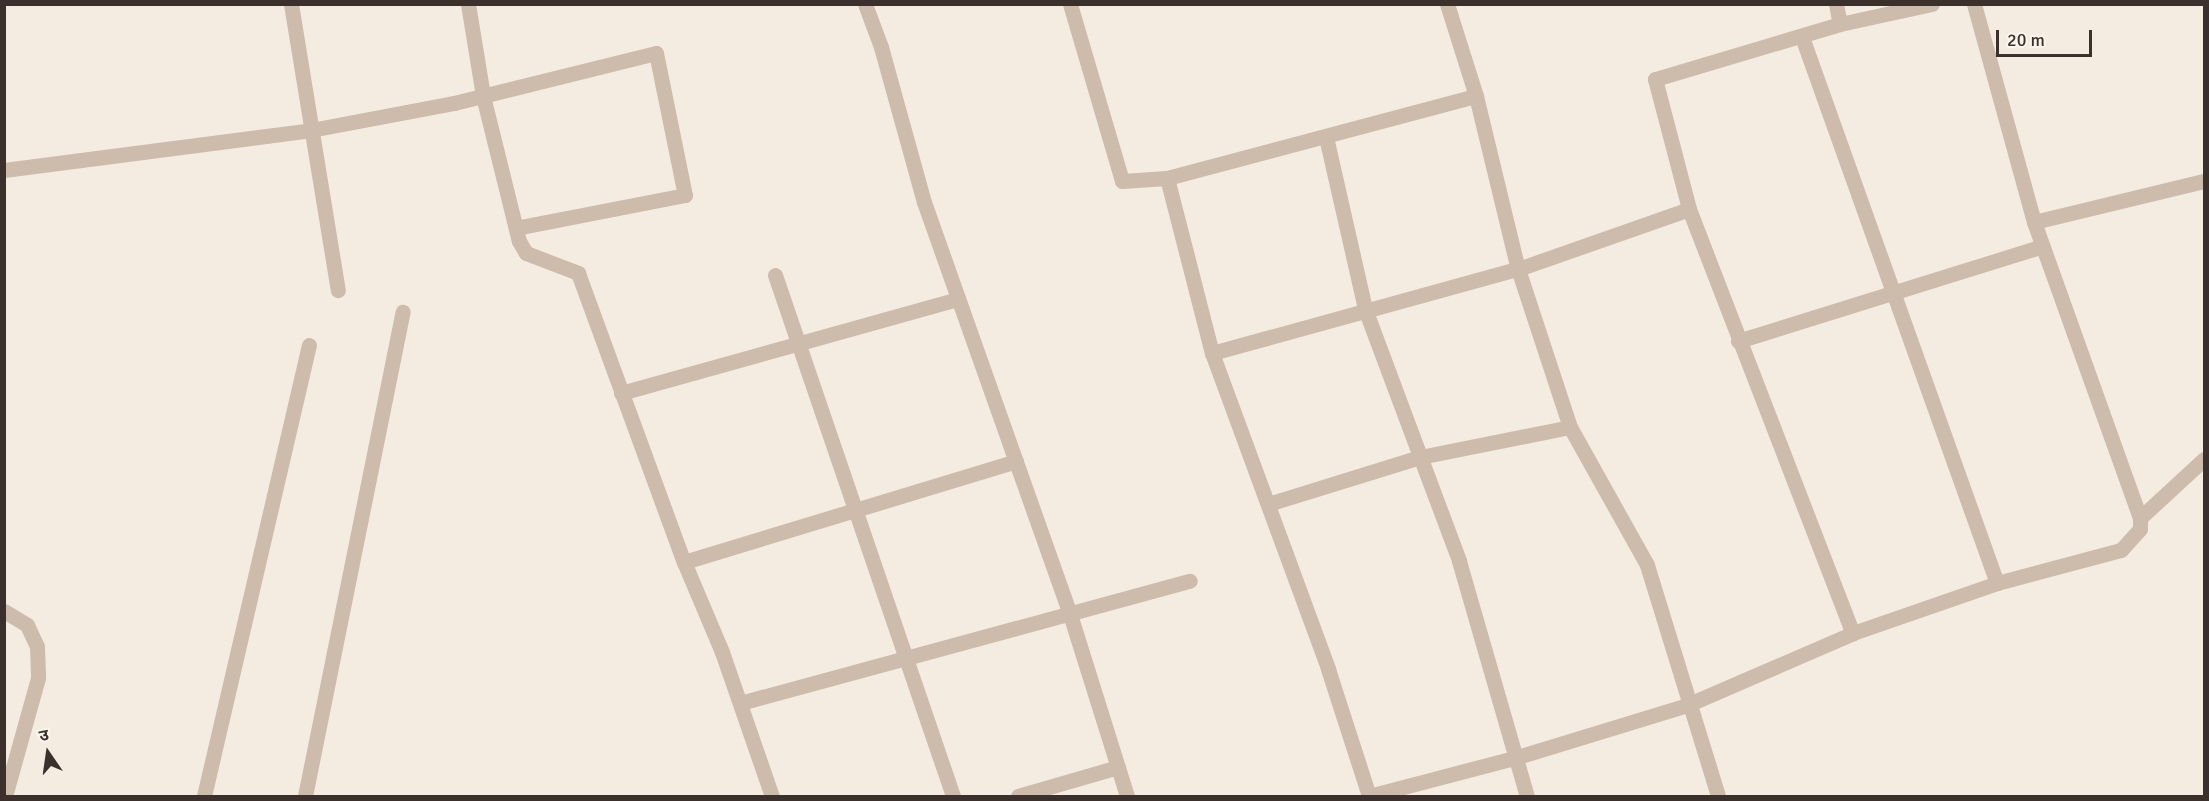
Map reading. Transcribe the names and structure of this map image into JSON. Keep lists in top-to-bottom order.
{
  "scale_bar": "20 m",
  "north": "top"
}
